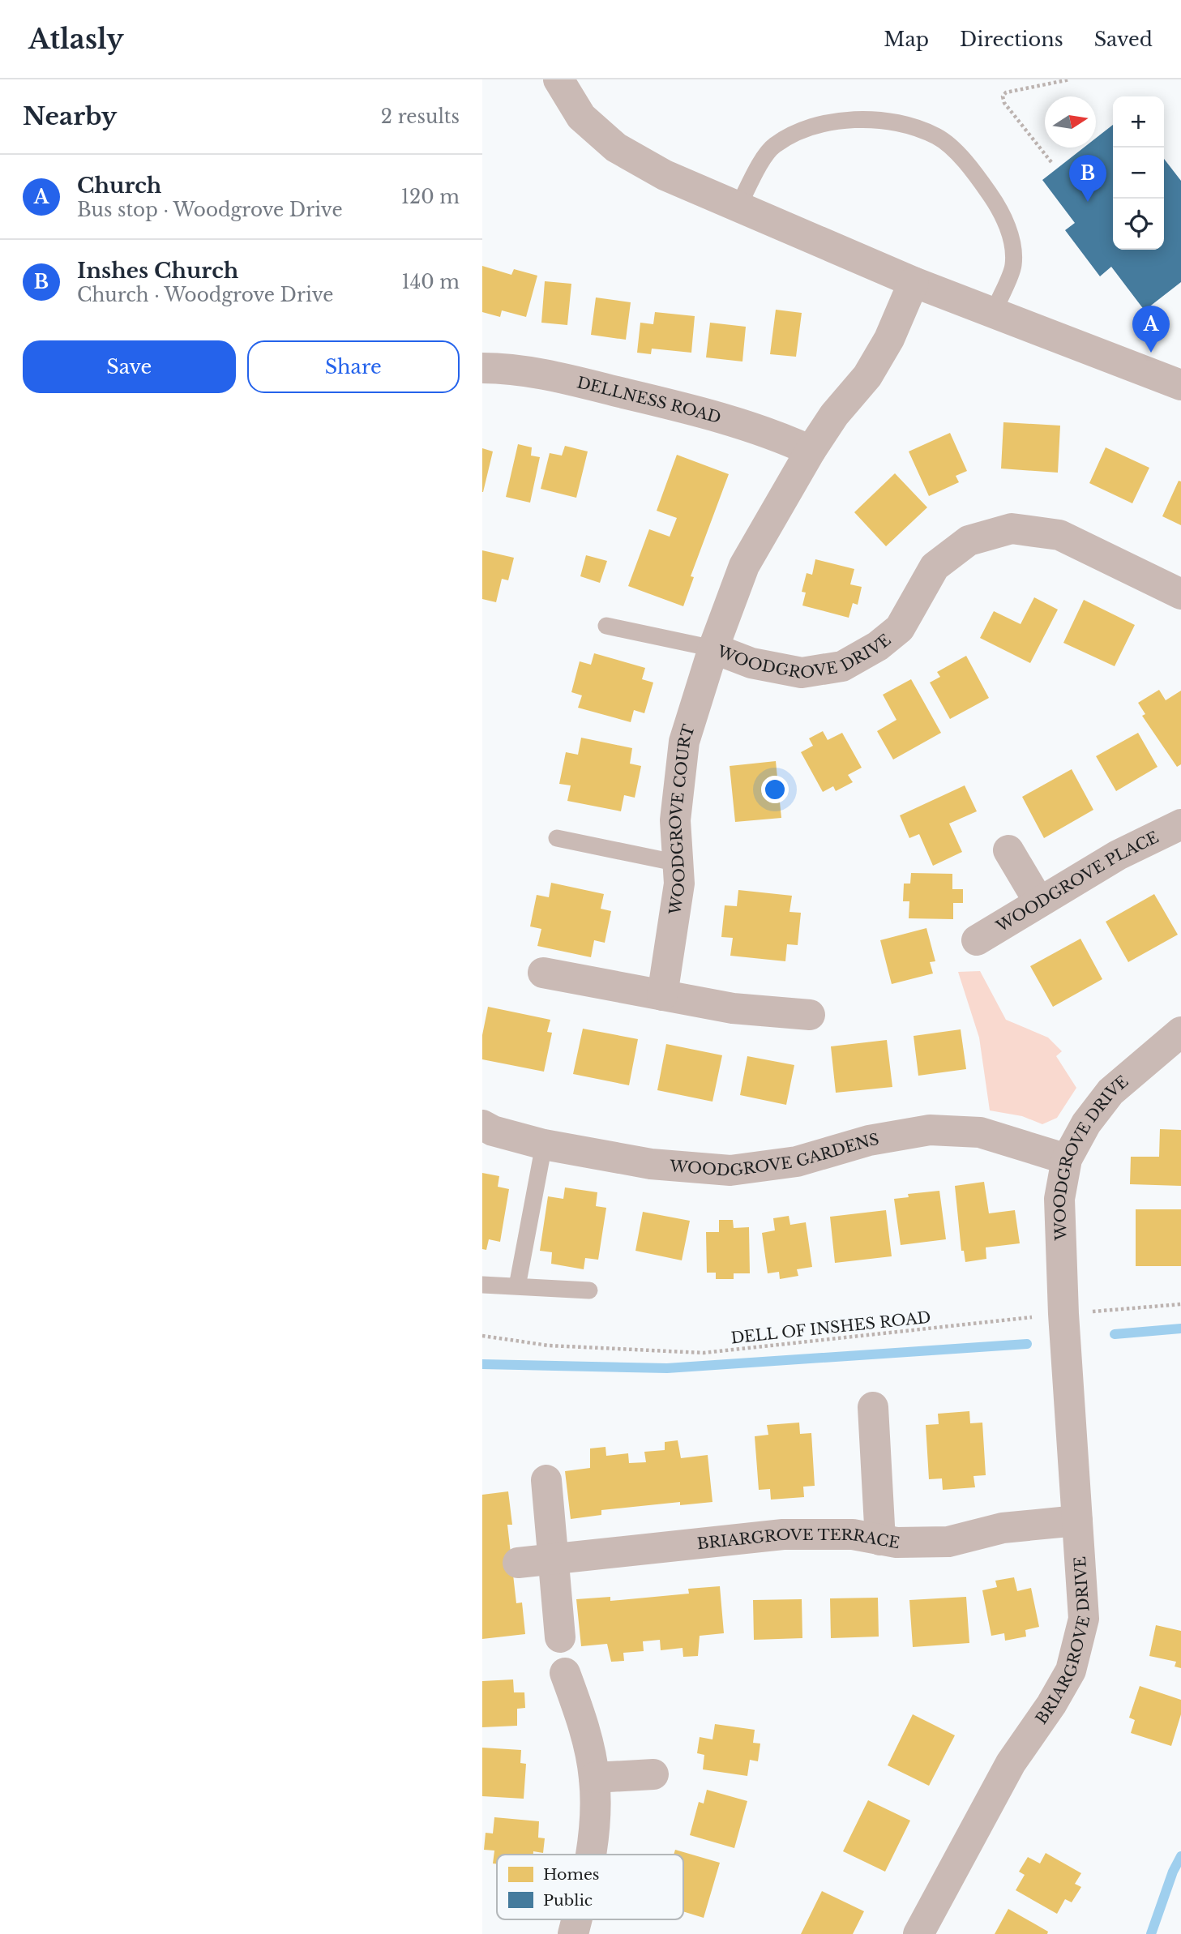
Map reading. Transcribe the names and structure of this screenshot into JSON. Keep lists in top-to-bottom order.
{
  "streets": {
    "street": [
      "DELLNESS ROAD",
      "WOODGROVE DRIVE",
      "WOODGROVE COURT",
      "WOODGROVE PLACE",
      "WOODGROVE GARDENS",
      "BRIARGROVE TERRACE",
      "BRIARGROVE DRIVE"
    ],
    "path": ["DELL OF INSHES ROAD"]
  },
  "crossings": [
    ["DELLNESS ROAD", "WOODGROVE DRIVE"],
    ["WOODGROVE DRIVE", "WOODGROVE COURT"],
    ["WOODGROVE DRIVE", "WOODGROVE GARDENS"],
    ["WOODGROVE DRIVE", "DELL OF INSHES ROAD"],
    ["WOODGROVE DRIVE", "BRIARGROVE DRIVE"],
    ["DELL OF INSHES ROAD", "BRIARGROVE DRIVE"],
    ["BRIARGROVE TERRACE", "BRIARGROVE DRIVE"]
  ],
  "legend": ["Homes", "Public"],
  "north": "right",
  "page": {
    "header": "Atlasly",
    "nav": ["Map", "Directions", "Saved"],
    "heading": ["Nearby", "2 results"],
    "map_buttons": ["+", "−"],
    "list": [
      {
        "mark": "A",
        "name": "Church",
        "note": "Bus stop · Woodgrove Drive",
        "value": "120 m"
      },
      {
        "mark": "B",
        "name": "Inshes Church",
        "note": "Church · Woodgrove Drive",
        "value": "140 m"
      }
    ],
    "pins": ["B", "A"],
    "buttons": ["Save", "Share"]
  }
}
